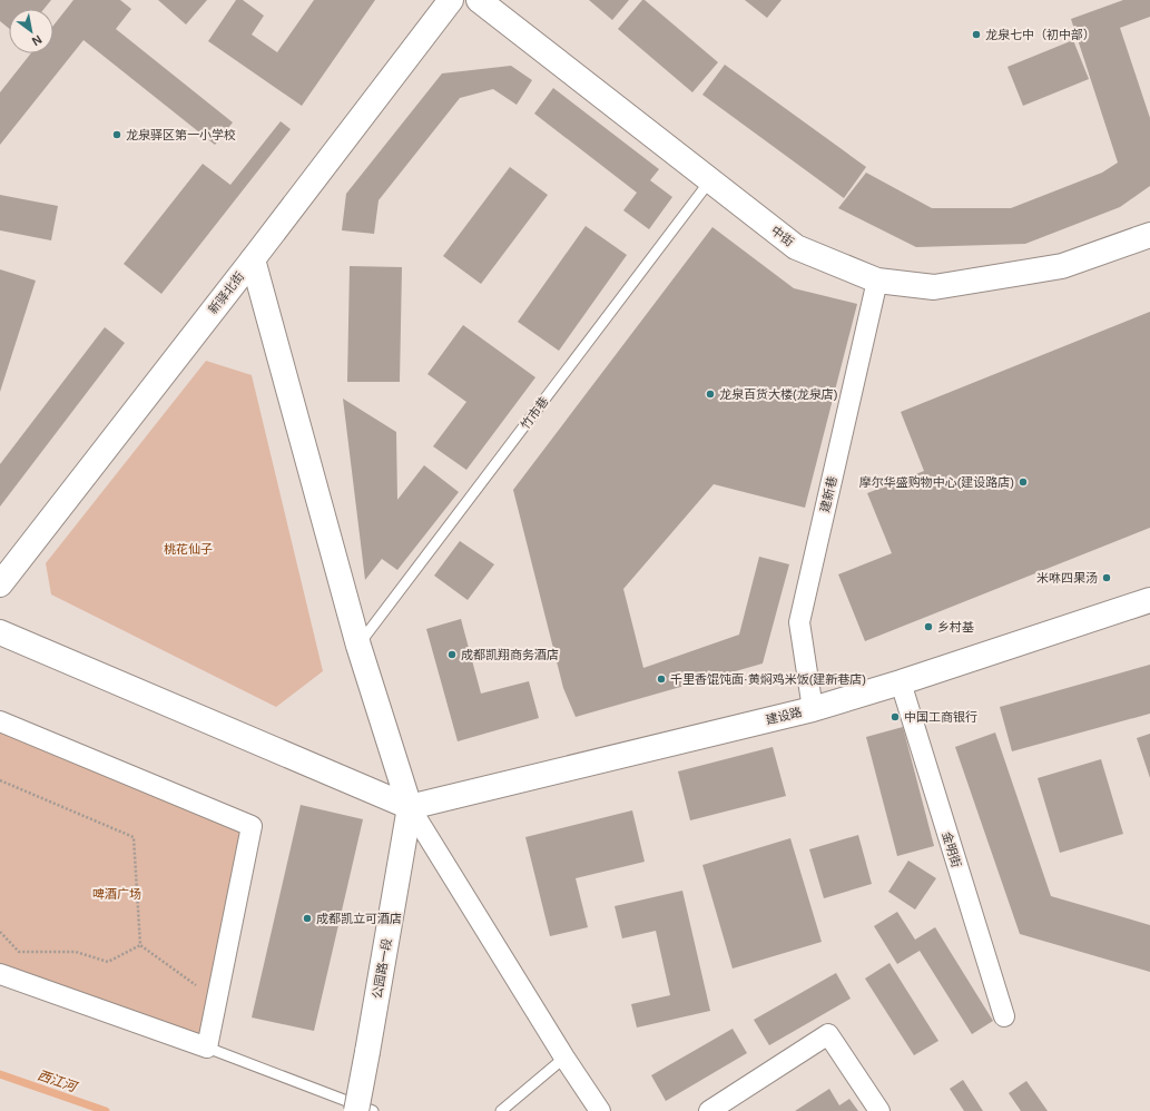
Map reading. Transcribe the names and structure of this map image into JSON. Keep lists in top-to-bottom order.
{
  "streets": {
    "street": [
      "中街",
      "新驿北街",
      "建新巷",
      "建设路",
      "金明街",
      "公园路一段"
    ],
    "lane": ["竹市巷"]
  },
  "crossings": [
    ["中街", "竹市巷"],
    ["中街", "建新巷"],
    ["建新巷", "建设路"],
    ["建设路", "金明街"],
    ["建设路", "公园路一段"]
  ],
  "water": ["西江河"],
  "parks": ["桃花仙子", "啤酒广场"],
  "places": [
    "龙泉七中（初中部）",
    "龙泉驿区第一小学校",
    "龙泉百货大楼(龙泉店)",
    "摩尔华盛购物中心(建设路店)",
    "米咻四果汤",
    "乡村基",
    "成都凯翔商务酒店",
    "千里香馄饨面·黄焖鸡米饭(建新巷店)",
    "中国工商银行",
    "成都凯立可酒店"
  ],
  "north": "bottom right"
}
